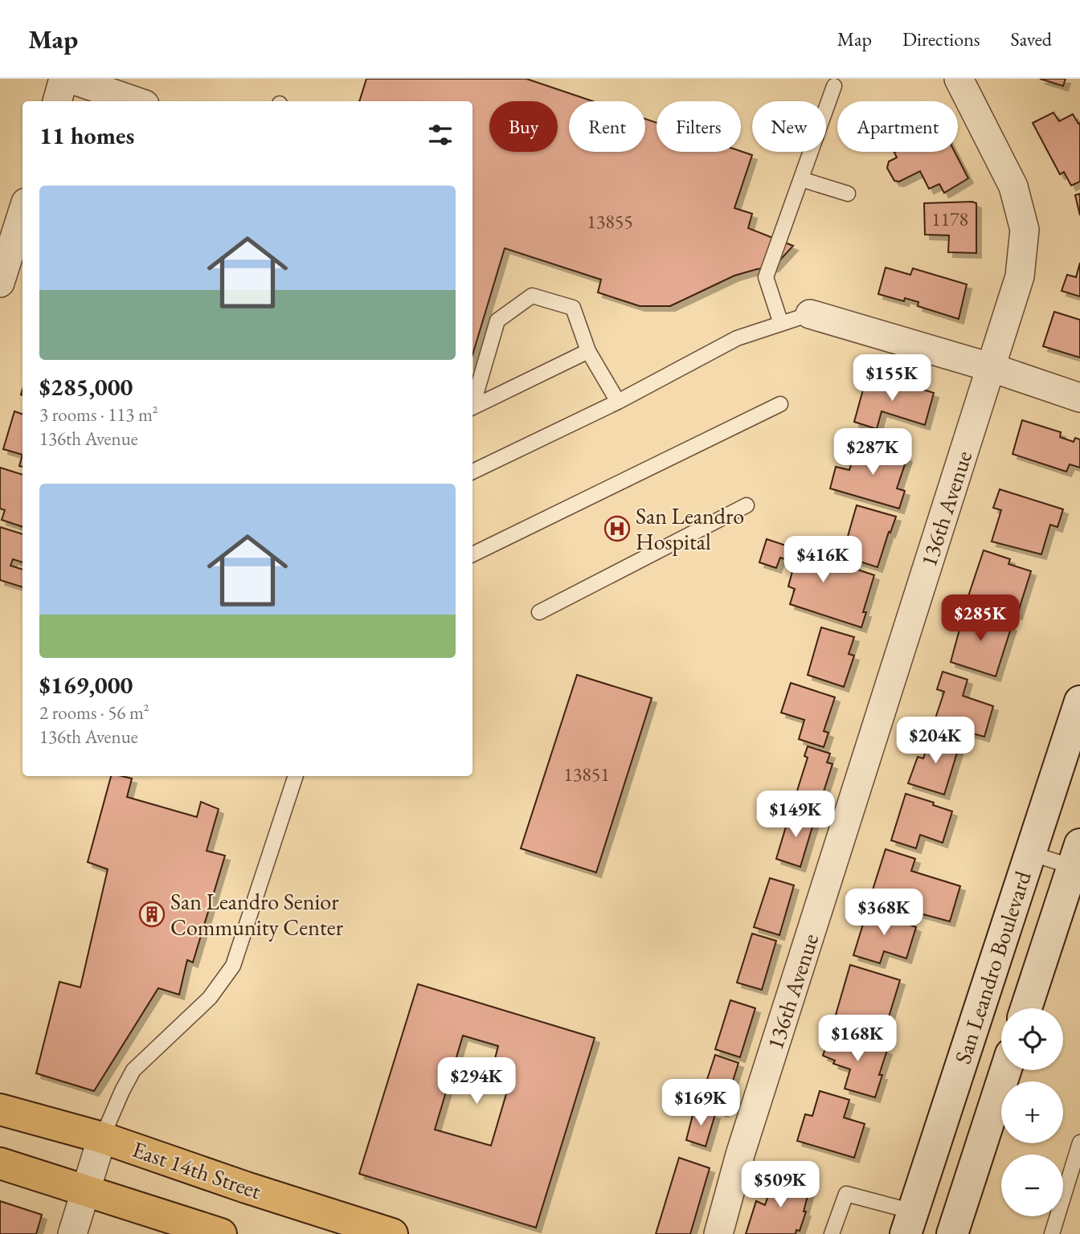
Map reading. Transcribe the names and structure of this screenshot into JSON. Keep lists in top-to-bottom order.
{
  "streets": {
    "main road": ["San Leandro Boulevard", "East 14th Street"],
    "street": ["136th Avenue"]
  },
  "places": {
    "hospital": ["San Leandro Hospital"],
    "building": ["San Leandro Senior Community Center"]
  },
  "house_numbers": ["1178", "13855", "13851"],
  "page": {
    "header": "Map",
    "nav": ["Map", "Directions", "Saved"],
    "chip": [
      "Buy",
      "Rent",
      "Filters",
      "New",
      "Apartment"
    ],
    "heading": "11 homes",
    "list": [
      {
        "name": "$285,000",
        "note": "3 rooms · 113 m² · 136th Avenue"
      },
      {
        "name": "$169,000",
        "note": "2 rooms · 56 m² · 136th Avenue"
      }
    ],
    "price": [
      "$155K",
      "$287K",
      "$416K",
      "$285K",
      "$204K",
      "$149K",
      "$368K",
      "$168K",
      "$294K",
      "$169K",
      "$509K"
    ],
    "map_buttons": ["+", "−"]
  }
}
